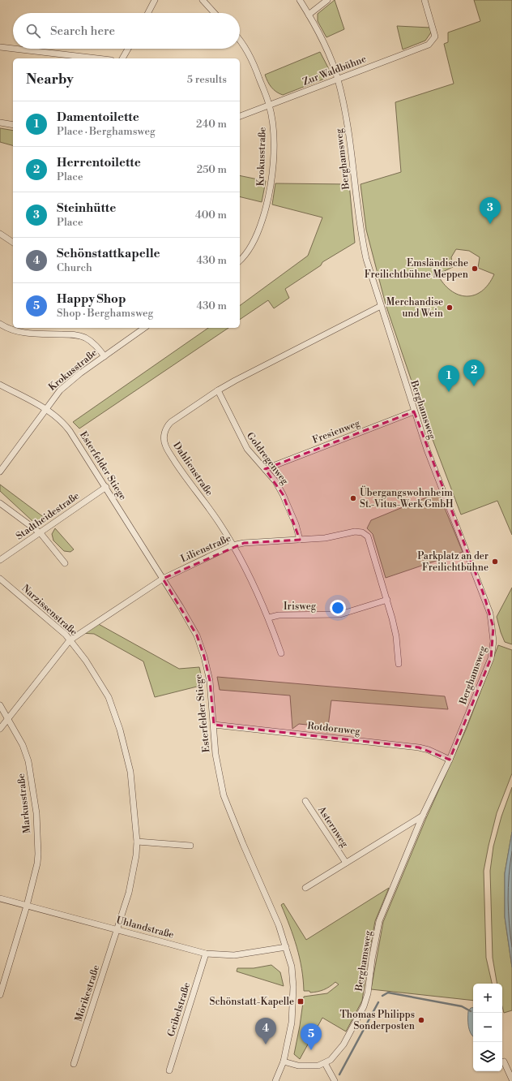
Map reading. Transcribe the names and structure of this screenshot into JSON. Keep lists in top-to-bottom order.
{
  "streets": {
    "street": [
      "Zur Waldbühne",
      "Krokusstraße",
      "Berghamsweg",
      "Fresienweg",
      "Goldregenweg",
      "Esterfelder Stiege",
      "Dahlienstraße",
      "Stadtheidestraße",
      "Lilienstraße",
      "Irisweg",
      "Narzissenstraße",
      "Rotdornweg",
      "Markusstraße",
      "Asternweg",
      "Uhlandstraße",
      "Mörikestraße",
      "Geibelstraße"
    ]
  },
  "crossings": [
    ["Zur Waldbühne", "Krokusstraße"],
    ["Zur Waldbühne", "Berghamsweg"],
    ["Krokusstraße", "Esterfelder Stiege"],
    ["Berghamsweg", "Fresienweg"],
    ["Berghamsweg", "Esterfelder Stiege"],
    ["Berghamsweg", "Dahlienstraße"],
    ["Berghamsweg", "Rotdornweg"],
    ["Fresienweg", "Goldregenweg"],
    ["Goldregenweg", "Dahlienstraße"],
    ["Goldregenweg", "Lilienstraße"],
    ["Esterfelder Stiege", "Stadtheidestraße"],
    ["Esterfelder Stiege", "Lilienstraße"],
    ["Esterfelder Stiege", "Rotdornweg"],
    ["Esterfelder Stiege", "Uhlandstraße"],
    ["Dahlienstraße", "Lilienstraße"],
    ["Dahlienstraße", "Irisweg"],
    ["Lilienstraße", "Irisweg"],
    ["Lilienstraße", "Narzissenstraße"],
    ["Lilienstraße", "Markusstraße"],
    ["Narzissenstraße", "Uhlandstraße"],
    ["Narzissenstraße", "Mörikestraße"],
    ["Markusstraße", "Uhlandstraße"],
    ["Uhlandstraße", "Mörikestraße"],
    ["Uhlandstraße", "Geibelstraße"]
  ],
  "places": {
    "other": [
      "Emsländische Freilichtbühne Meppen",
      "Merchandise und Wein",
      "Übergangswohnheim St.-Vitus-Werk GmbH",
      "Parkplatz an der Freilichtbühne",
      "Thomas Philipps Sonderposten"
    ],
    "transit": ["Schönstatt-Kapelle"]
  },
  "page": {
    "search": "Search here",
    "heading": ["Nearby", "5 results"],
    "list": [
      {
        "mark": "1",
        "name": "Damentoilette",
        "note": "Place · Berghamsweg",
        "value": "240 m"
      },
      {
        "mark": "2",
        "name": "Herrentoilette",
        "note": "Place",
        "value": "250 m"
      },
      {
        "mark": "3",
        "name": "Steinhütte",
        "note": "Place",
        "value": "400 m"
      },
      {
        "mark": "4",
        "name": "Schönstattkapelle",
        "note": "Church",
        "value": "430 m"
      },
      {
        "mark": "5",
        "name": "Happy Shop",
        "note": "Shop · Berghamsweg",
        "value": "430 m"
      }
    ],
    "pins": [
      "3",
      "2",
      "1",
      "4",
      "5"
    ],
    "map_buttons": ["+", "−"]
  }
}
